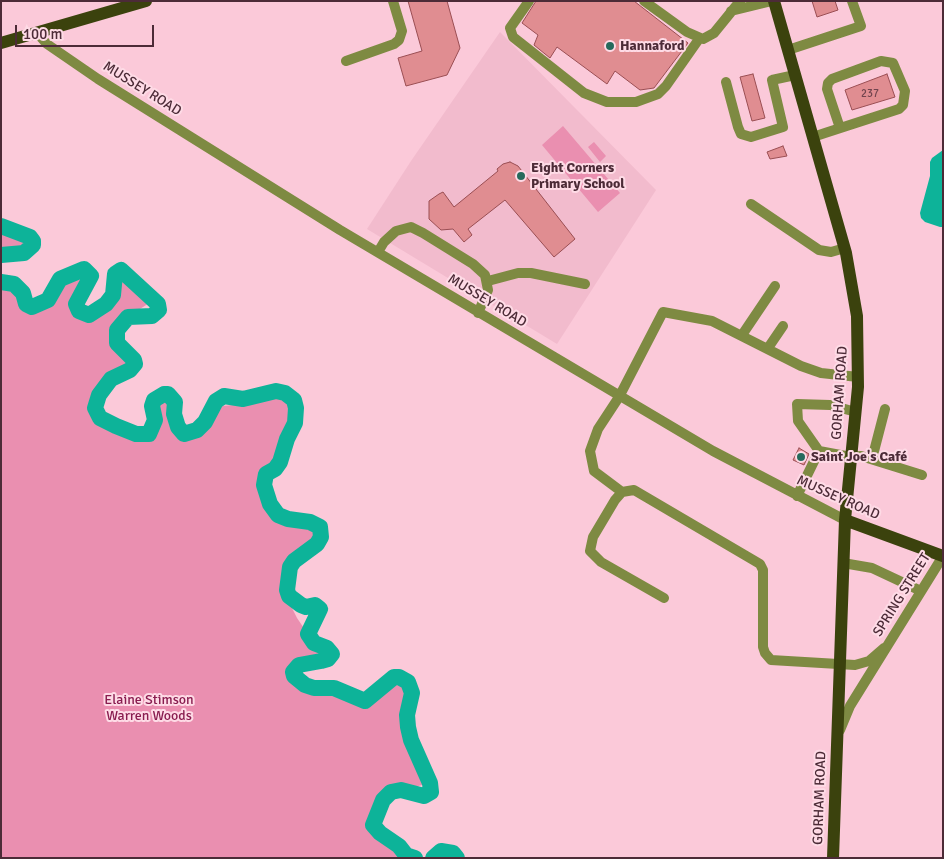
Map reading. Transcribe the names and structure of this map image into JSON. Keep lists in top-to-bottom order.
{
  "streets": {
    "main road": ["MUSSEY ROAD", "GORHAM ROAD"],
    "street": ["SPRING STREET"]
  },
  "crossings": [
    ["MUSSEY ROAD", "GORHAM ROAD"],
    ["MUSSEY ROAD", "SPRING STREET"],
    ["GORHAM ROAD", "SPRING STREET"]
  ],
  "parks": ["Elaine Stimson Warren Woods"],
  "places": ["Hannaford", "Eight Corners Primary School", "Saint Joe's Café"],
  "house_numbers": ["237"],
  "scale_bar": "100 m"
}
